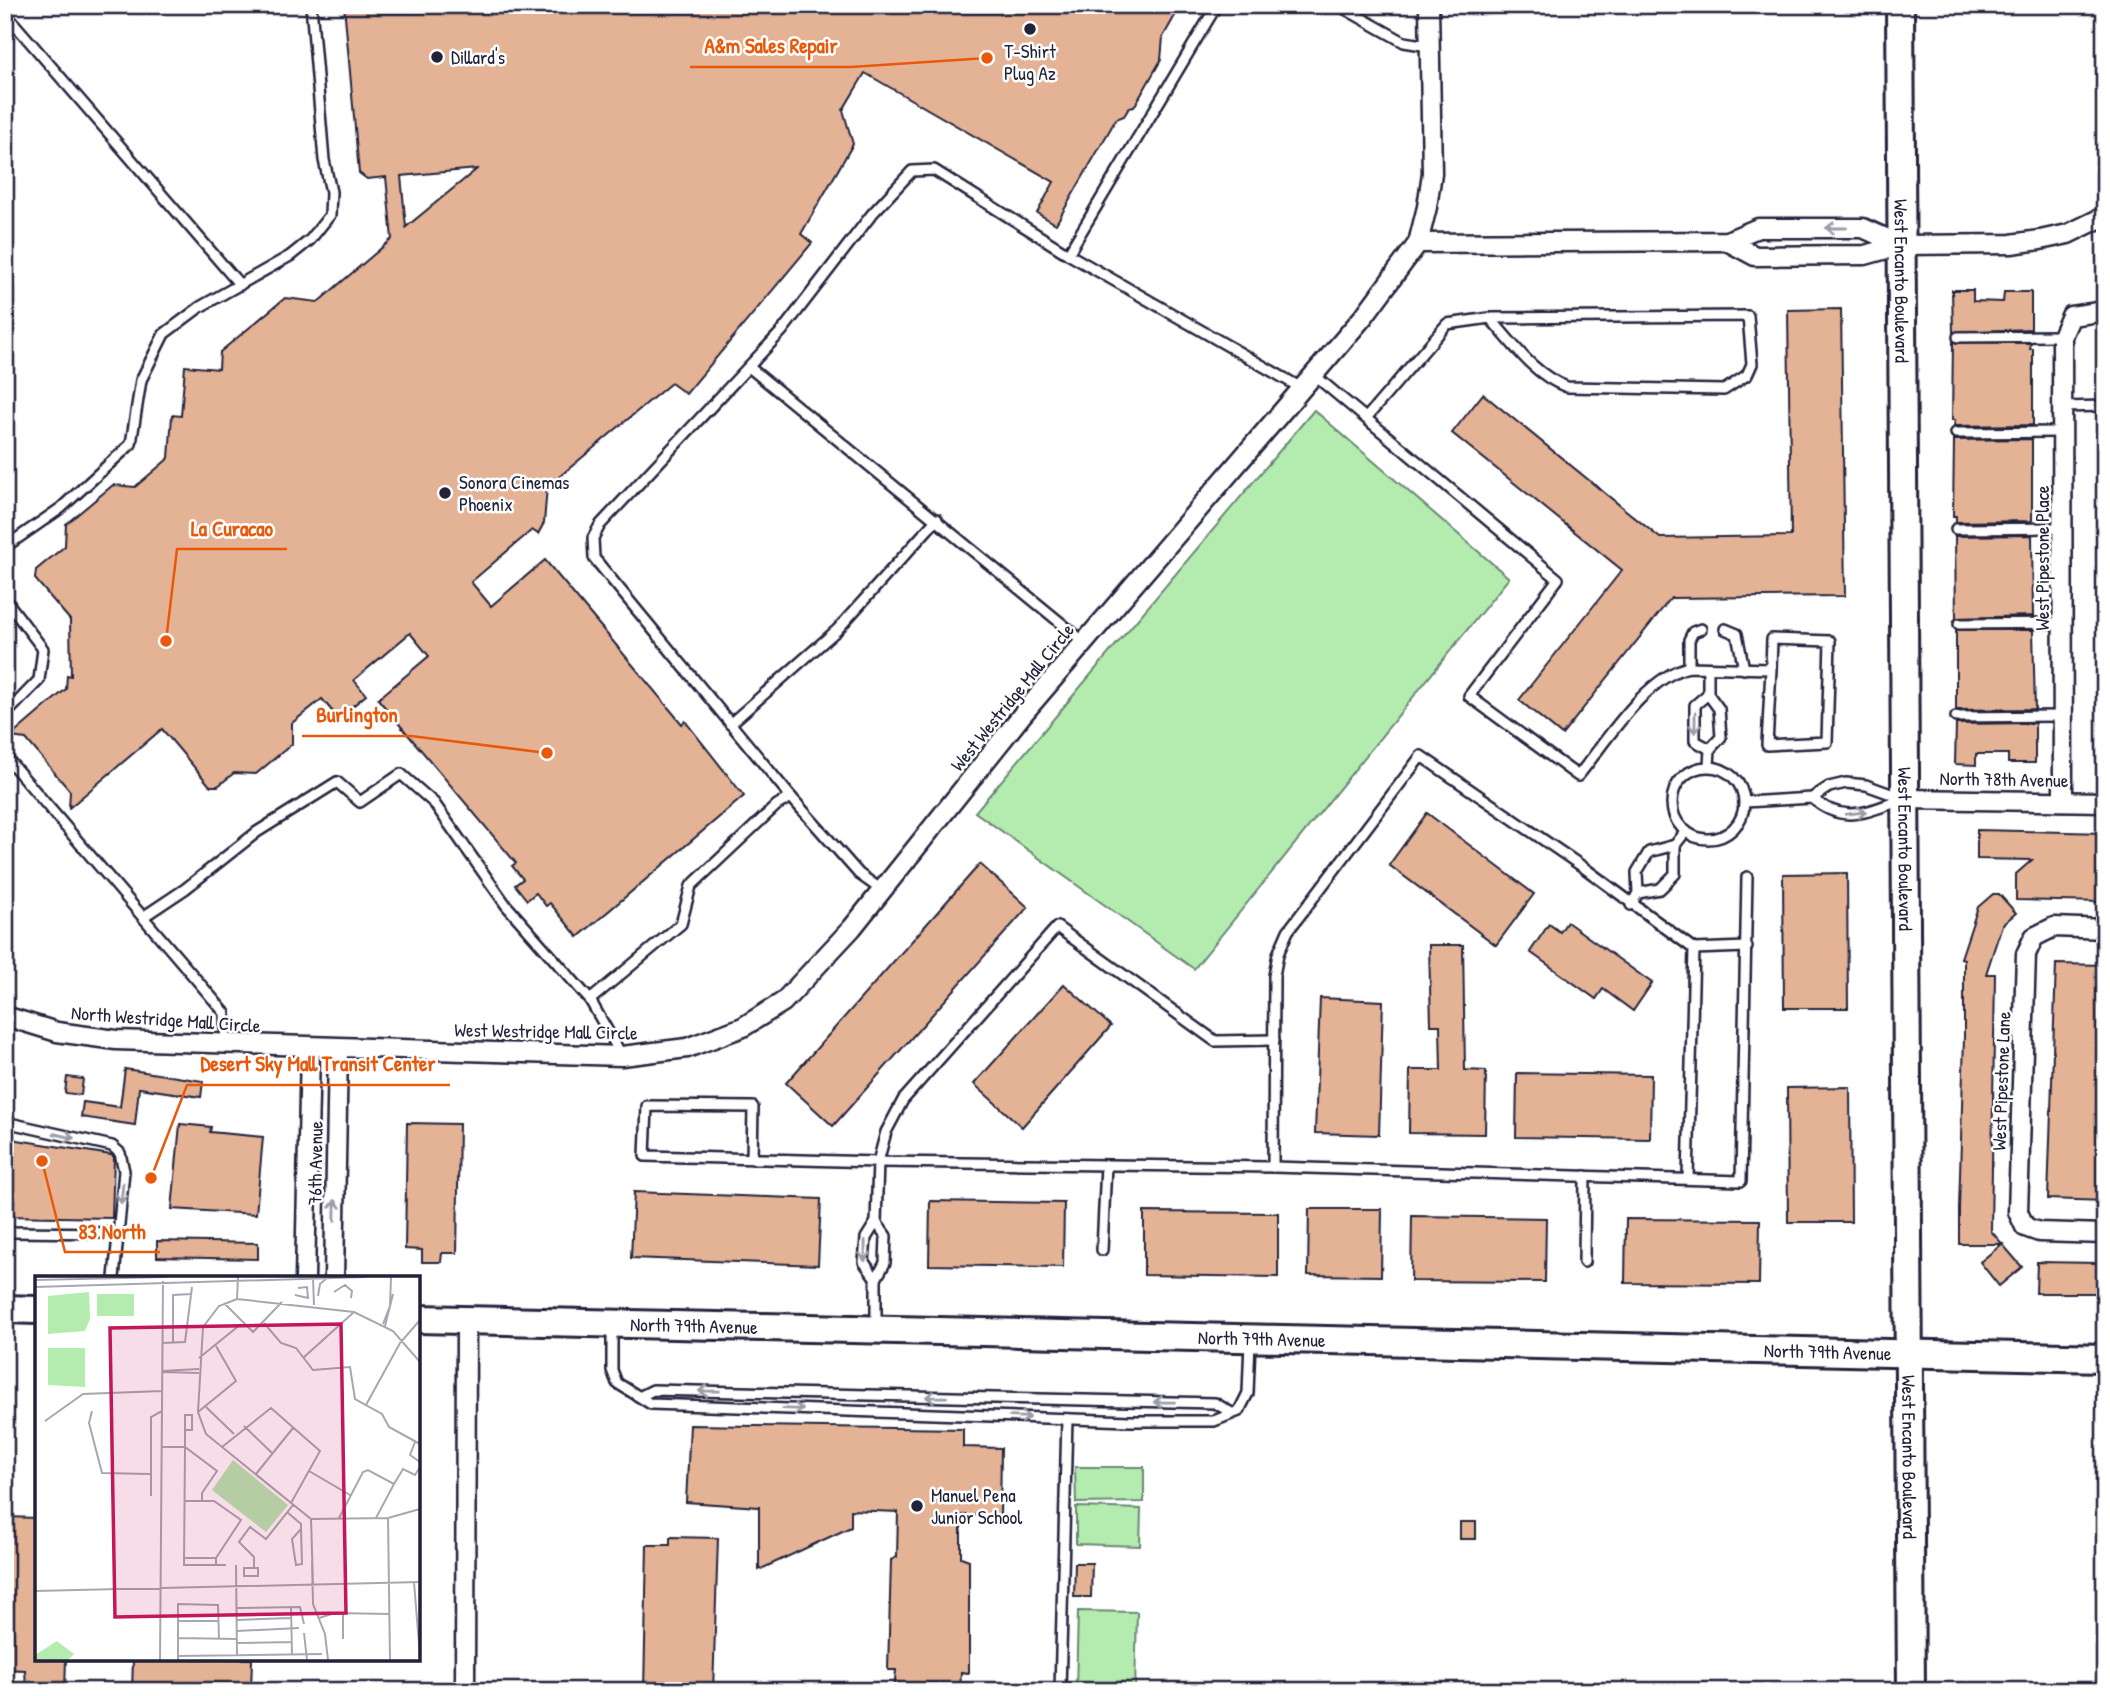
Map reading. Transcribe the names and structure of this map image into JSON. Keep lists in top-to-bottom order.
{
  "streets": {
    "street": [
      "West Encanto Boulevard",
      "West Pipestone Place",
      "West Westridge Mall Circle",
      "North 78th Avenue",
      "North Westridge Mall Circle",
      "West Pipestone Lane",
      "76th Avenue",
      "North 79th Avenue"
    ]
  },
  "crossings": [
    ["West Encanto Boulevard", "North 78th Avenue"],
    ["West Encanto Boulevard", "North 79th Avenue"],
    ["West Pipestone Place", "North 78th Avenue"],
    ["West Westridge Mall Circle", "North Westridge Mall Circle"],
    ["West Westridge Mall Circle", "76th Avenue"],
    ["North Westridge Mall Circle", "76th Avenue"]
  ],
  "places": [
    "T-Shirt Plug Az",
    "Dillard's",
    "A&m Sales Repair",
    "Sonora Cinemas Phoenix",
    "La Curacao",
    "Burlington",
    "83 North",
    "Desert Sky Mall Transit Center",
    "Manuel Pena Junior School"
  ]
}
